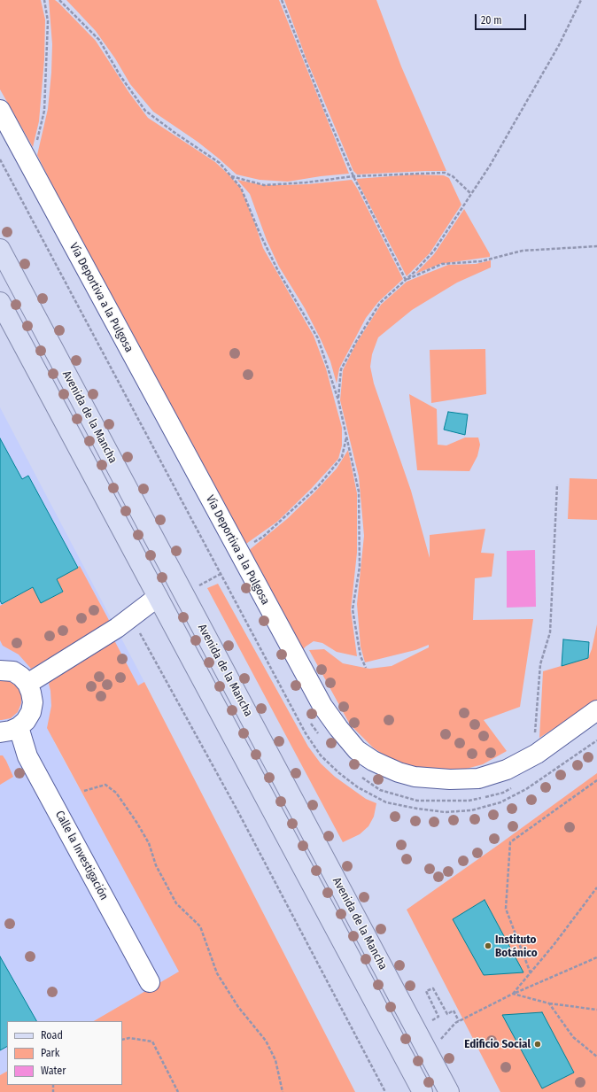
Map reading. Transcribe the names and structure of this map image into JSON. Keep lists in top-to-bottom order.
{
  "streets": {
    "main road": ["Avenida de la Mancha"],
    "street": ["Vía Deportiva a la Pulgosa", "Calle la Investigación"]
  },
  "places": ["Instituto Botánico", "Edificio Social"],
  "legend": ["Road", "Park", "Water"],
  "scale_bar": "20 m"
}
